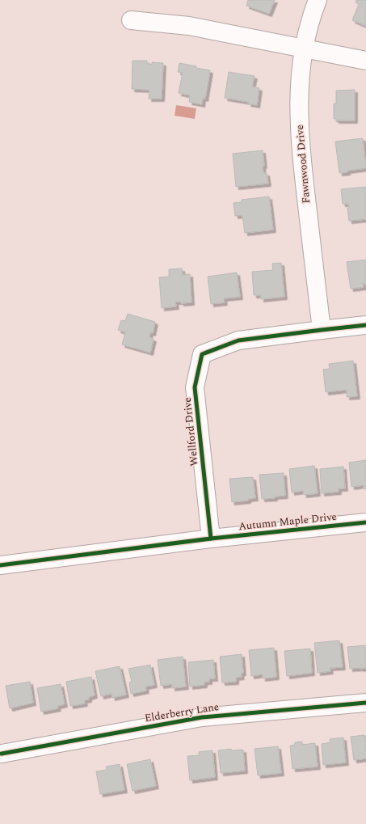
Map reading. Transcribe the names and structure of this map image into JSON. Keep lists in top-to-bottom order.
{
  "streets": {
    "street": [
      "Fawnwood Drive",
      "Wellford Drive",
      "Autumn Maple Drive",
      "Elderberry Lane"
    ]
  },
  "crossings": [
    ["Fawnwood Drive", "Wellford Drive"],
    ["Wellford Drive", "Autumn Maple Drive"]
  ]
}
